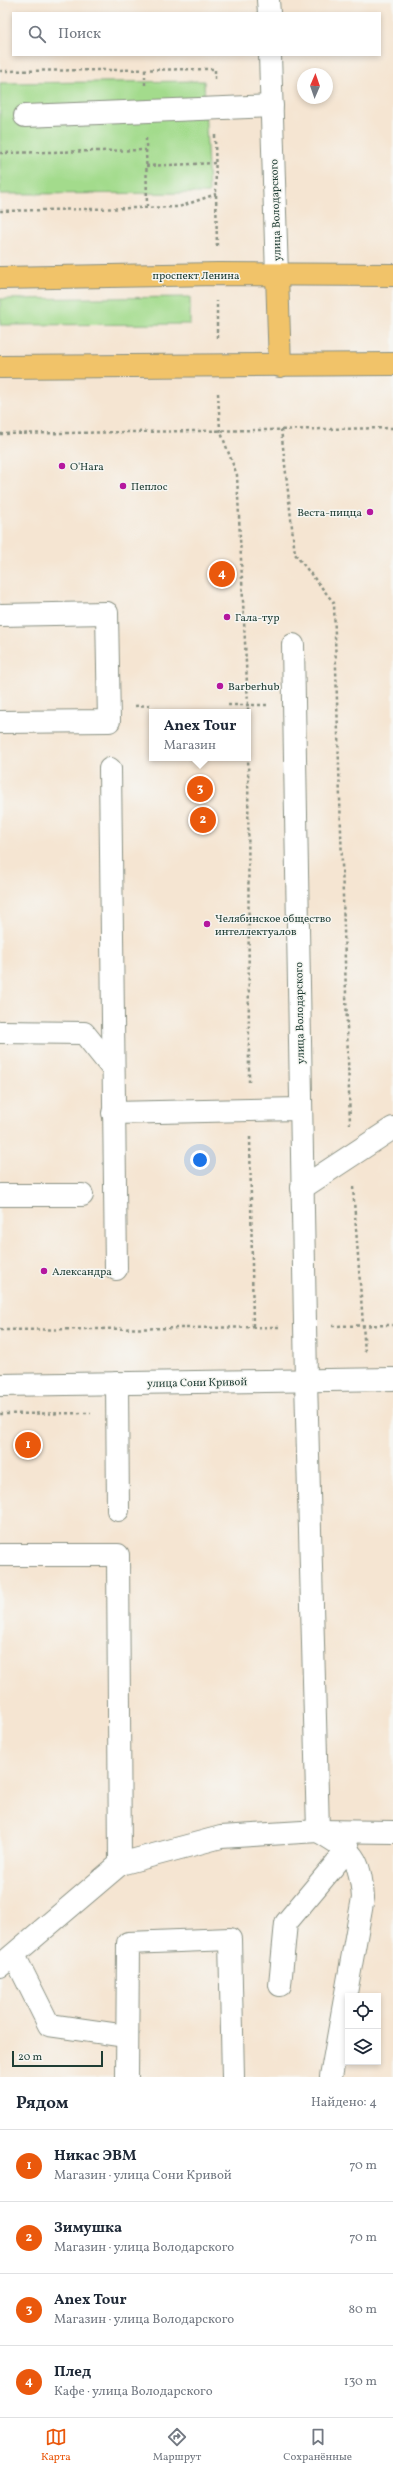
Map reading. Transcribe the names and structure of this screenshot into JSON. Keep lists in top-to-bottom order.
{
  "streets": {
    "main road": ["улица Володарского", "проспект Ленина"],
    "street": ["улица Сони Кривой"]
  },
  "crossings": [
    ["улица Володарского", "проспект Ленина"],
    ["улица Володарского", "улица Сони Кривой"]
  ],
  "places": [
    "O'Hara",
    "Пеплос",
    "Веста-пицца",
    "Гала-тур",
    "Barberhub",
    "Челябинское общество интеллектуалов",
    "Александра"
  ],
  "scale_bar": "20 m",
  "north": "top",
  "page": {
    "search": "Поиск",
    "pins": [
      "4",
      "3",
      "2",
      "1"
    ],
    "popup": ["Anex Tour", "Магазин"],
    "scale": "20 m",
    "heading": ["Рядом", "Найдено: 4"],
    "list": [
      {
        "mark": "1",
        "name": "Никас ЭВМ",
        "note": "Магазин · улица Сони Кривой",
        "value": "70 m"
      },
      {
        "mark": "2",
        "name": "Зимушка",
        "note": "Магазин · улица Володарского",
        "value": "70 m"
      },
      {
        "mark": "3",
        "name": "Anex Tour",
        "note": "Магазин · улица Володарского",
        "value": "80 m"
      },
      {
        "mark": "4",
        "name": "Плед",
        "note": "Кафе · улица Володарского",
        "value": "130 m"
      }
    ],
    "nav": ["Карта", "Маршрут", "Сохранённые"]
  }
}
